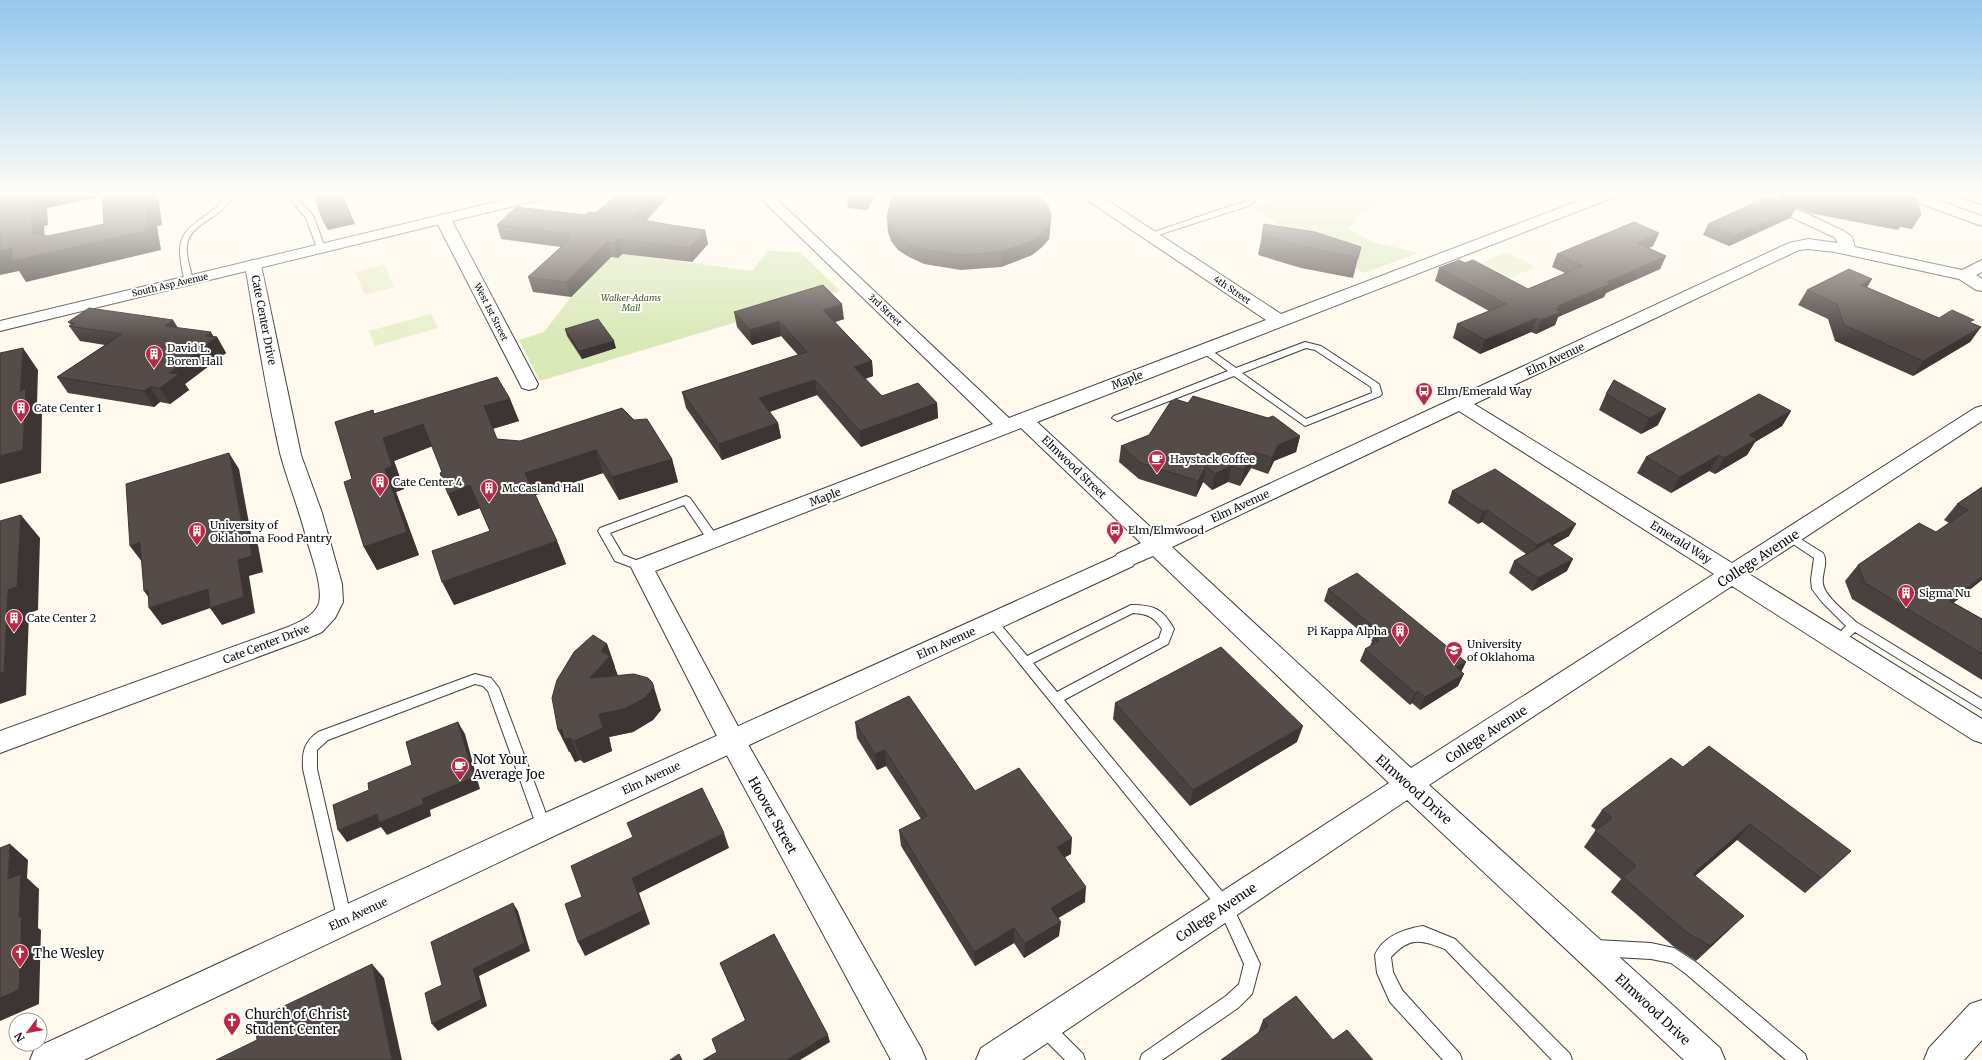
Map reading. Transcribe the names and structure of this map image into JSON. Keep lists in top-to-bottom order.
{
  "streets": {
    "street": [
      "South Asp Avenue",
      "4th Street",
      "3rd Street",
      "West 1st Street",
      "Cate Center Drive",
      "Elm Avenue",
      "Maple",
      "Elmwood Street",
      "Emerald Way",
      "College Avenue",
      "Elmwood Drive",
      "Hoover Street"
    ]
  },
  "crossings": [
    ["South Asp Avenue", "Cate Center Drive"],
    ["4th Street", "Maple"],
    ["3rd Street", "Maple"],
    ["3rd Street", "Elmwood Street"],
    ["Elm Avenue", "Emerald Way"],
    ["Elm Avenue", "Elmwood Drive"],
    ["Elm Avenue", "Hoover Street"],
    ["Maple", "Elmwood Street"],
    ["Maple", "Hoover Street"],
    ["Elmwood Street", "Elmwood Drive"],
    ["Emerald Way", "College Avenue"],
    ["College Avenue", "Elmwood Drive"]
  ],
  "parks": ["Walker-Adams Mall"],
  "places": {
    "building": [
      "David L. Boren Hall",
      "Cate Center 1",
      "Cate Center 4",
      "McCasland Hall",
      "University of Oklahoma Food Pantry",
      "Sigma Nu",
      "Cate Center 2",
      "Pi Kappa Alpha"
    ],
    "bus stop": ["Elm/Emerald Way", "Elm/Elmwood"],
    "cafe": ["Haystack Coffee", "Not Your Average Joe"],
    "school or university": ["University of Oklahoma"],
    "church": ["The Wesley", "Church of Christ Student Center"]
  },
  "north": "bottom left"
}
